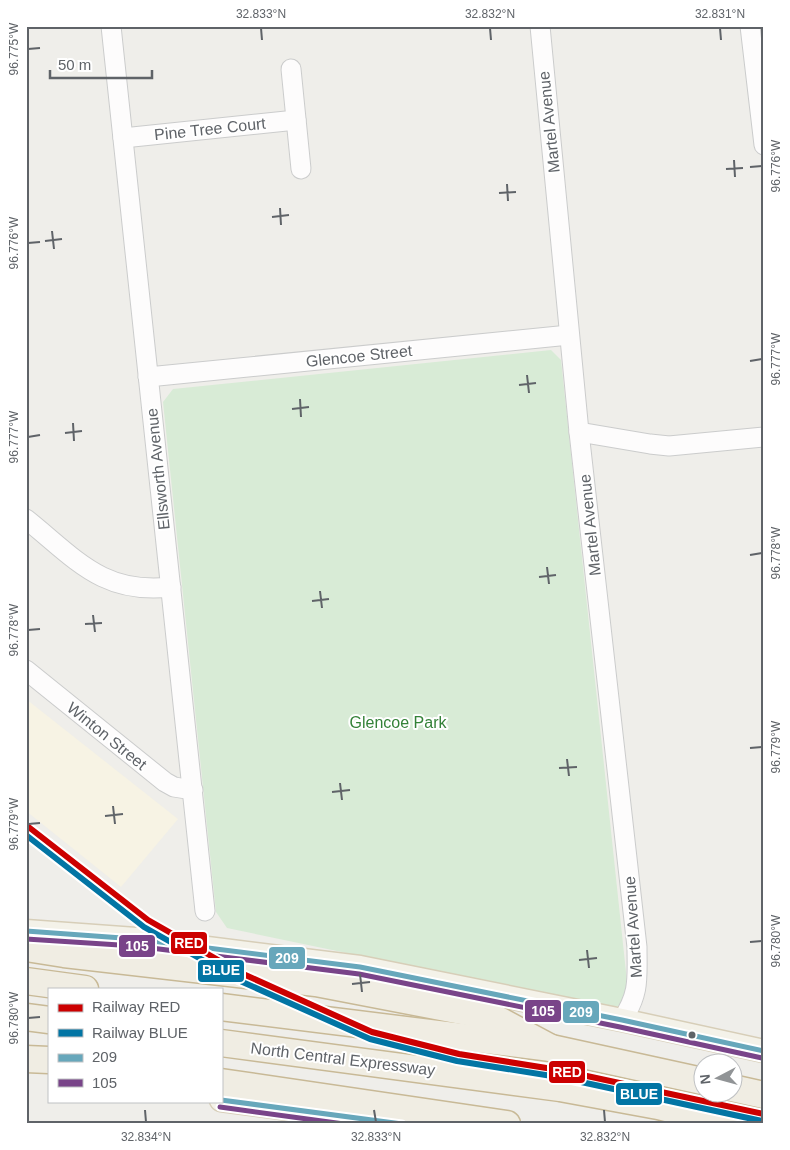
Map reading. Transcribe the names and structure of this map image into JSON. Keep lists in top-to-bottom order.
{
  "streets": {
    "highway": ["North Central Expressway"],
    "street": [
      "Martel Avenue",
      "Pine Tree Court",
      "Glencoe Street",
      "Ellsworth Avenue",
      "Winton Street"
    ]
  },
  "crossings": [
    ["Martel Avenue", "Glencoe Street"],
    ["Pine Tree Court", "Ellsworth Avenue"],
    ["Glencoe Street", "Ellsworth Avenue"],
    ["Ellsworth Avenue", "Winton Street"]
  ],
  "parks": ["Glencoe Park"],
  "lines": [
    "rail line RED",
    "rail line BLUE",
    "transit line 209",
    "transit line 105"
  ],
  "legend": [
    "Railway RED",
    "Railway BLUE",
    "209",
    "105"
  ],
  "scale_bar": "50 m",
  "north": "left",
  "coordinates": [
    "32.833°N",
    "32.832°N",
    "32.831°N",
    "96.775°W",
    "96.776°W",
    "96.777°W",
    "96.778°W",
    "96.779°W",
    "96.780°W",
    "32.834°N"
  ]
}
